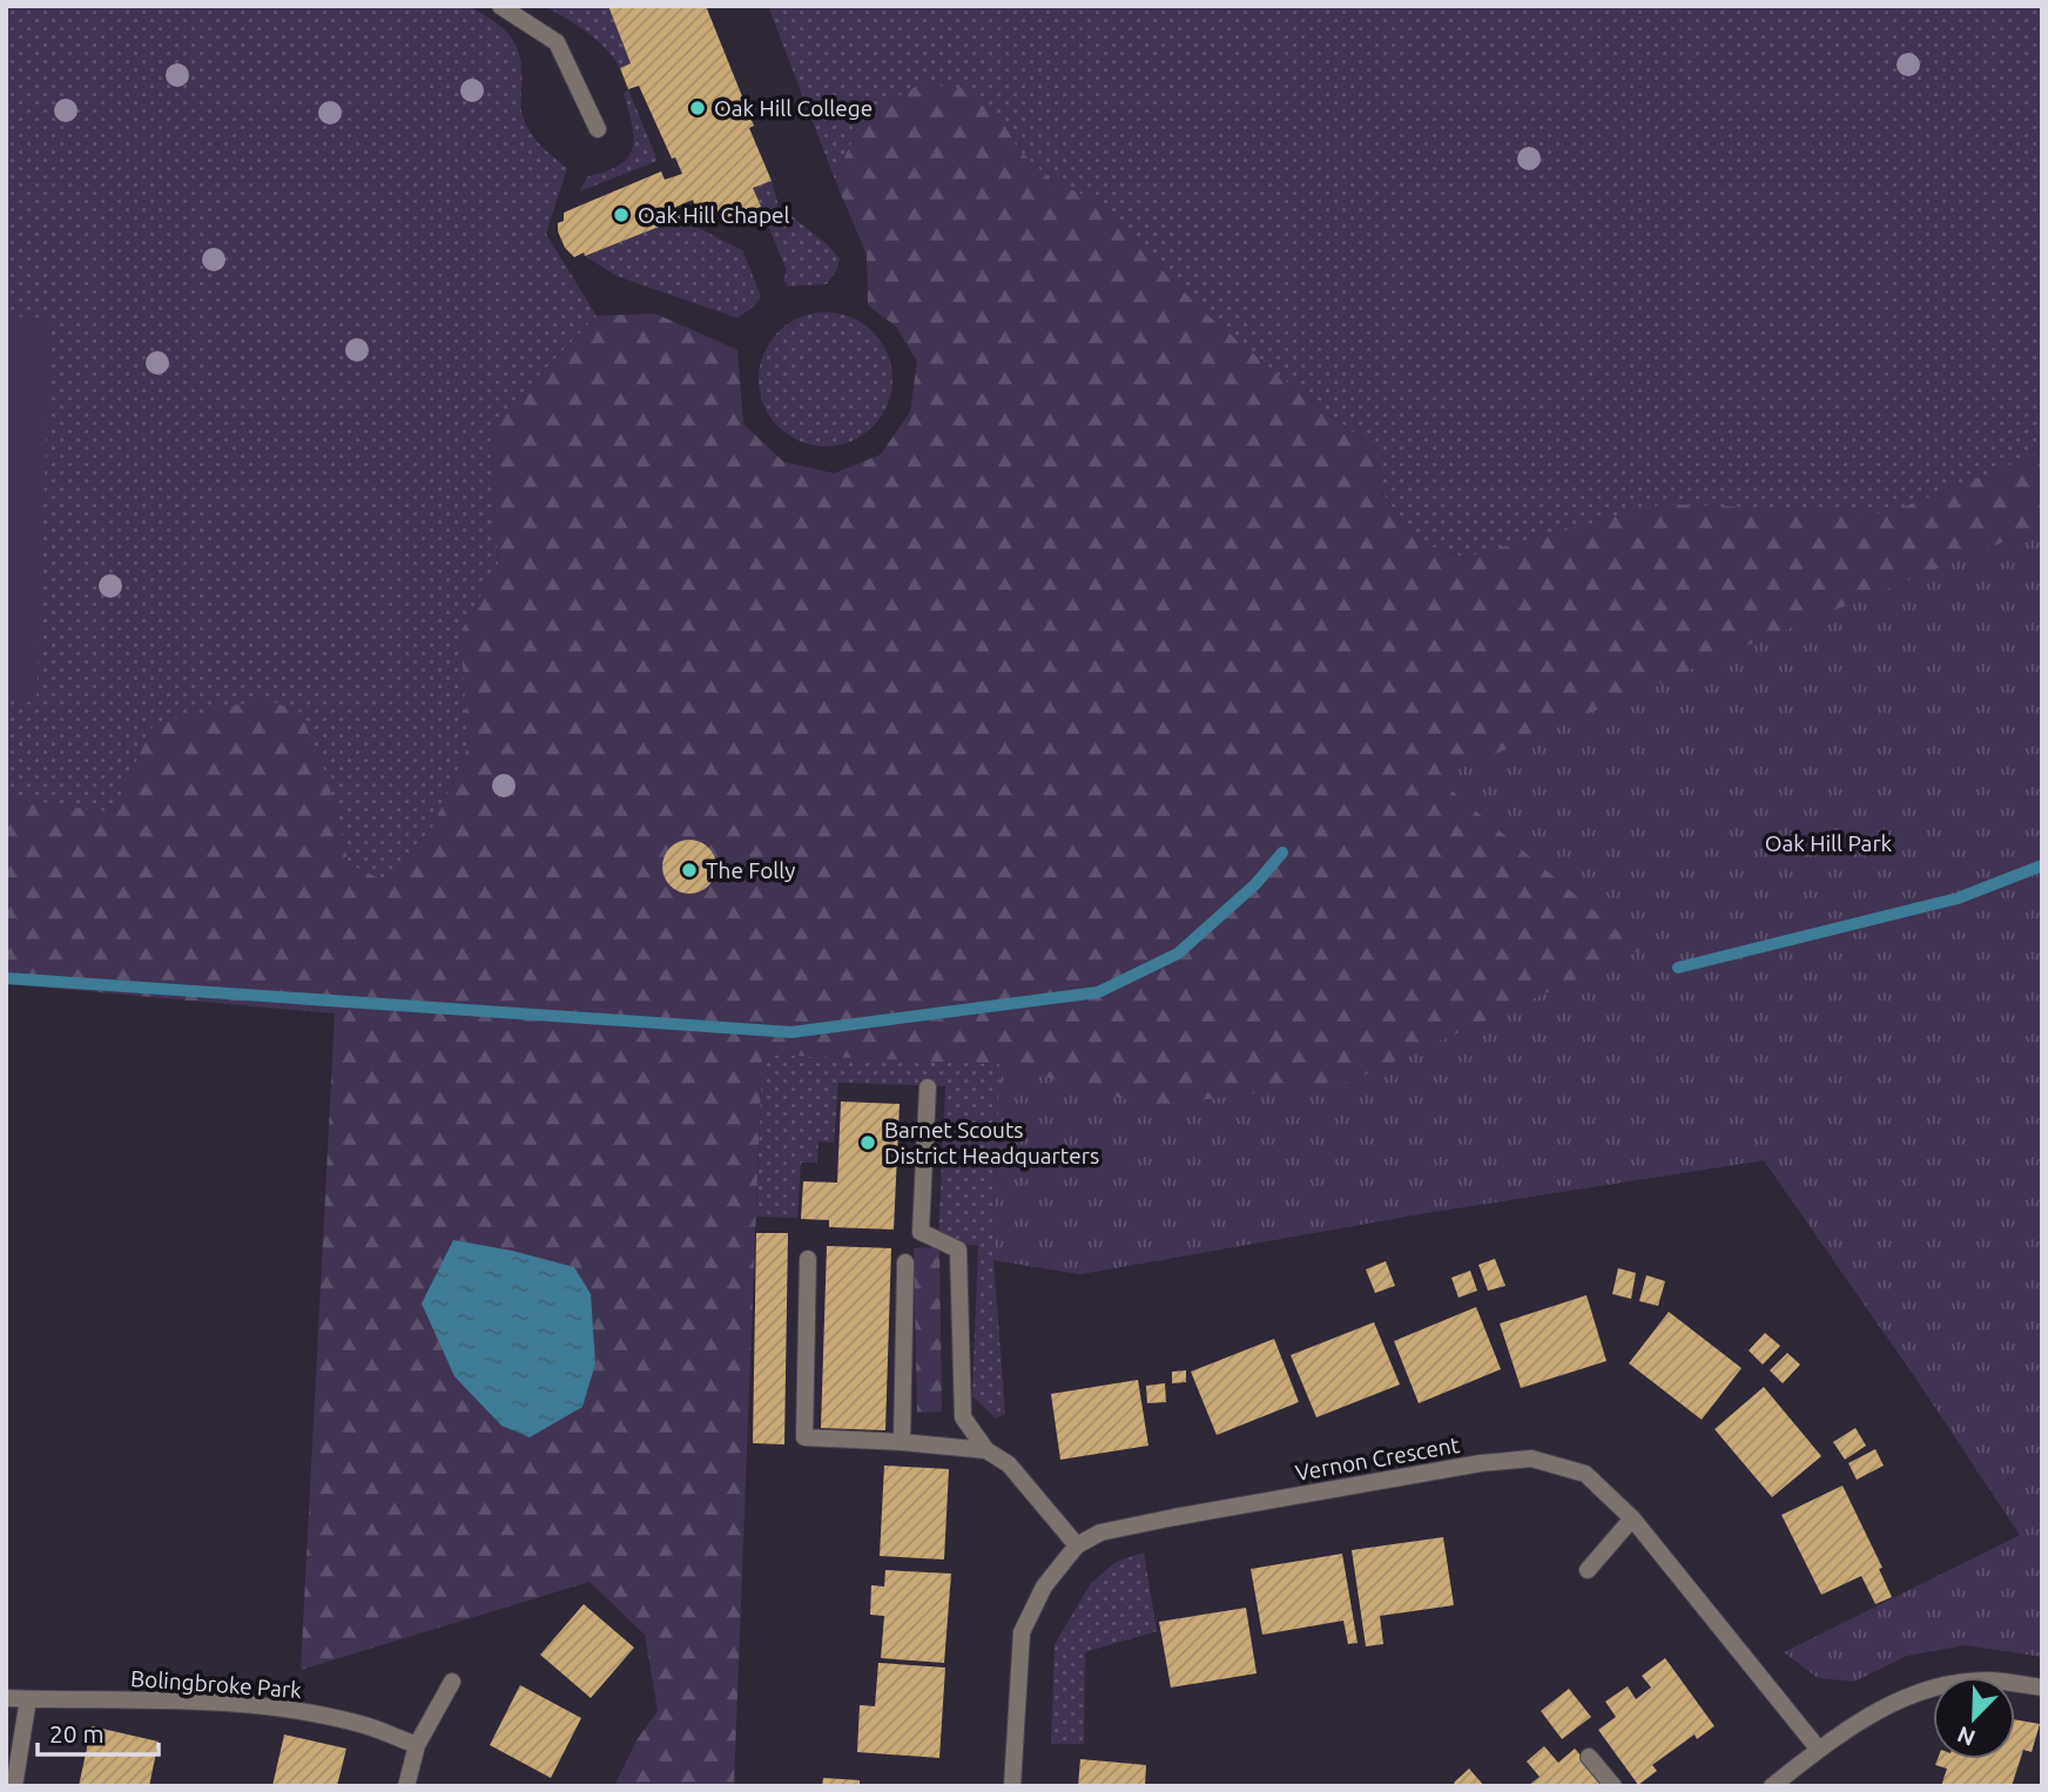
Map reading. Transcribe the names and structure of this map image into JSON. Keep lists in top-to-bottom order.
{
  "streets": {
    "street": ["Vernon Crescent", "Bolingbroke Park"]
  },
  "parks": ["Oak Hill Park"],
  "places": [
    "Oak Hill College",
    "Oak Hill Chapel",
    "The Folly",
    "Barnet Scouts District Headquarters"
  ],
  "scale_bar": "20 m",
  "north": "bottom left"
}
